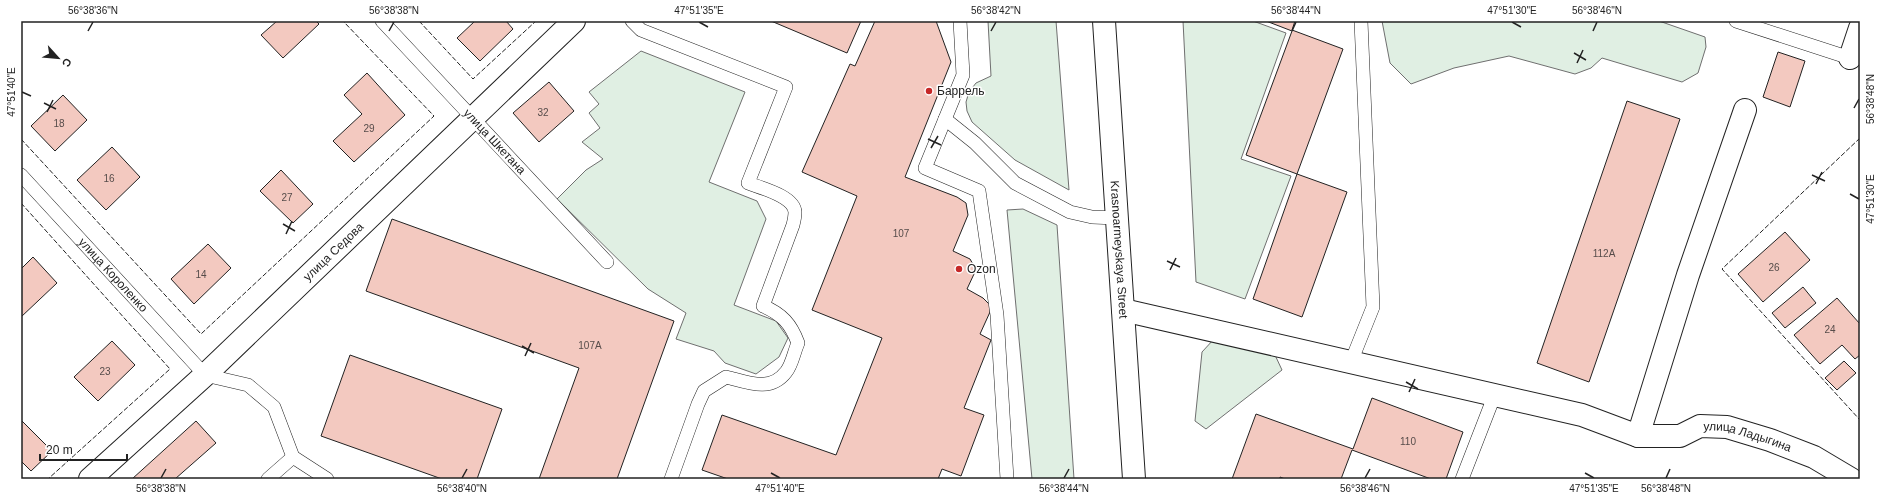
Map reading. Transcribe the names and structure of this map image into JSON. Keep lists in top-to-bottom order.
{
  "streets": {
    "street": ["Krasnoarmeyskaya Street", "улица Седова", "улица Ладыгина"],
    "lane": ["улица Шкетана", "улица Короленко"]
  },
  "crossings": [
    ["улица Шкетана", "улица Седова"],
    ["улица Седова", "улица Короленко"]
  ],
  "places": ["Баррель", "Ozon"],
  "house_numbers": [
    "32",
    "18",
    "29",
    "16",
    "27",
    "107",
    "112А",
    "26",
    "14",
    "24",
    "107А",
    "23",
    "110"
  ],
  "scale_bar": "20 m",
  "north": "bottom right",
  "coordinates": [
    "56°38'36\"N",
    "56°38'38\"N",
    "47°51'35\"E",
    "56°38'42\"N",
    "56°38'44\"N",
    "47°51'30\"E",
    "56°38'46\"N",
    "47°51'40\"E",
    "56°38'48\"N",
    "56°38'40\"N"
  ]
}
